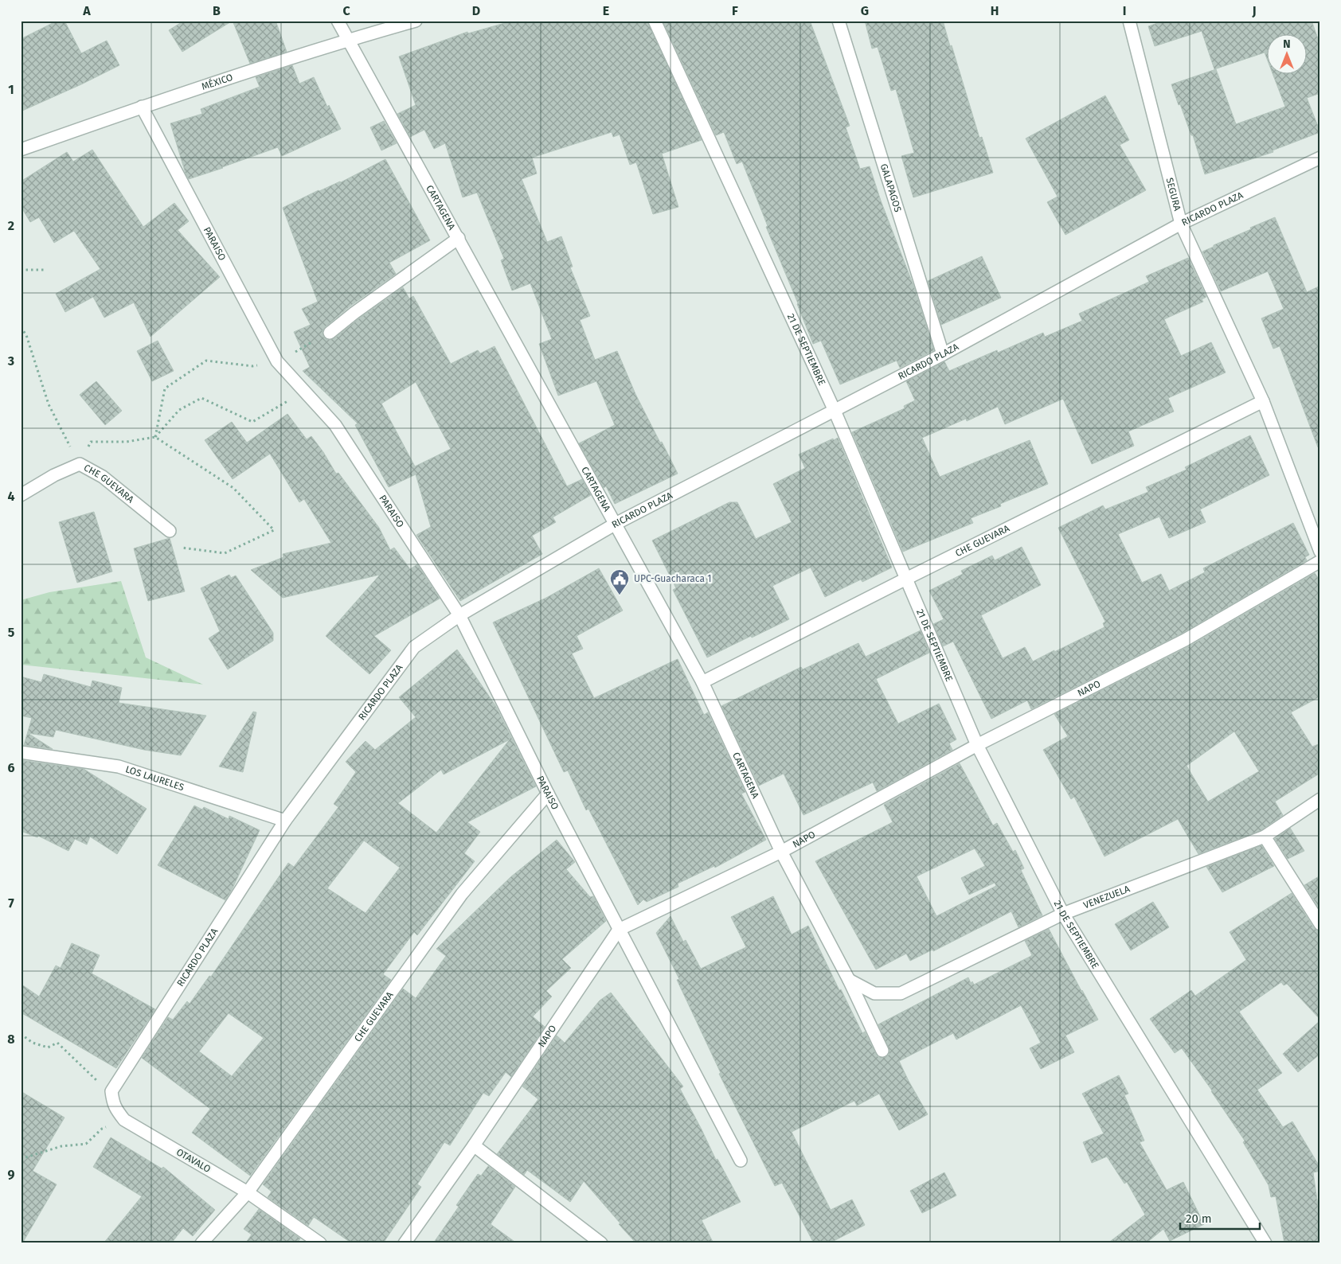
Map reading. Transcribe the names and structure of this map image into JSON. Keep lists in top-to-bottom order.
{
  "streets": {
    "street": [
      "MÉXICO",
      "GALAPAGOS",
      "SEGURA",
      "CARTAGENA",
      "RICARDO PLAZA",
      "PARAISO",
      "21 DE SEPTIEMBRE",
      "CHE GUEVARA",
      "NAPO",
      "LOS LAURELES",
      "VENEZUELA",
      "OTAVALO"
    ]
  },
  "crossings": [
    ["MÉXICO", "CARTAGENA"],
    ["MÉXICO", "PARAISO"],
    ["GALAPAGOS", "RICARDO PLAZA"],
    ["SEGURA", "RICARDO PLAZA"],
    ["SEGURA", "CHE GUEVARA"],
    ["CARTAGENA", "RICARDO PLAZA"],
    ["CARTAGENA", "CHE GUEVARA"],
    ["CARTAGENA", "NAPO"],
    ["CARTAGENA", "VENEZUELA"],
    ["RICARDO PLAZA", "PARAISO"],
    ["RICARDO PLAZA", "21 DE SEPTIEMBRE"],
    ["RICARDO PLAZA", "LOS LAURELES"],
    ["RICARDO PLAZA", "OTAVALO"],
    ["PARAISO", "CHE GUEVARA"],
    ["PARAISO", "NAPO"],
    ["21 DE SEPTIEMBRE", "CHE GUEVARA"],
    ["21 DE SEPTIEMBRE", "NAPO"],
    ["21 DE SEPTIEMBRE", "VENEZUELA"],
    ["CHE GUEVARA", "OTAVALO"]
  ],
  "places": {
    "public building": ["UPC-Guacharaca 1"]
  },
  "scale_bar": "20 m",
  "north": "top",
  "grid": {
    "columns": [
      "A",
      "B",
      "C",
      "D",
      "E",
      "F",
      "G",
      "H",
      "I",
      "J"
    ],
    "rows": [
      "1",
      "2",
      "3",
      "4",
      "5",
      "6",
      "7",
      "8",
      "9"
    ]
  }
}
